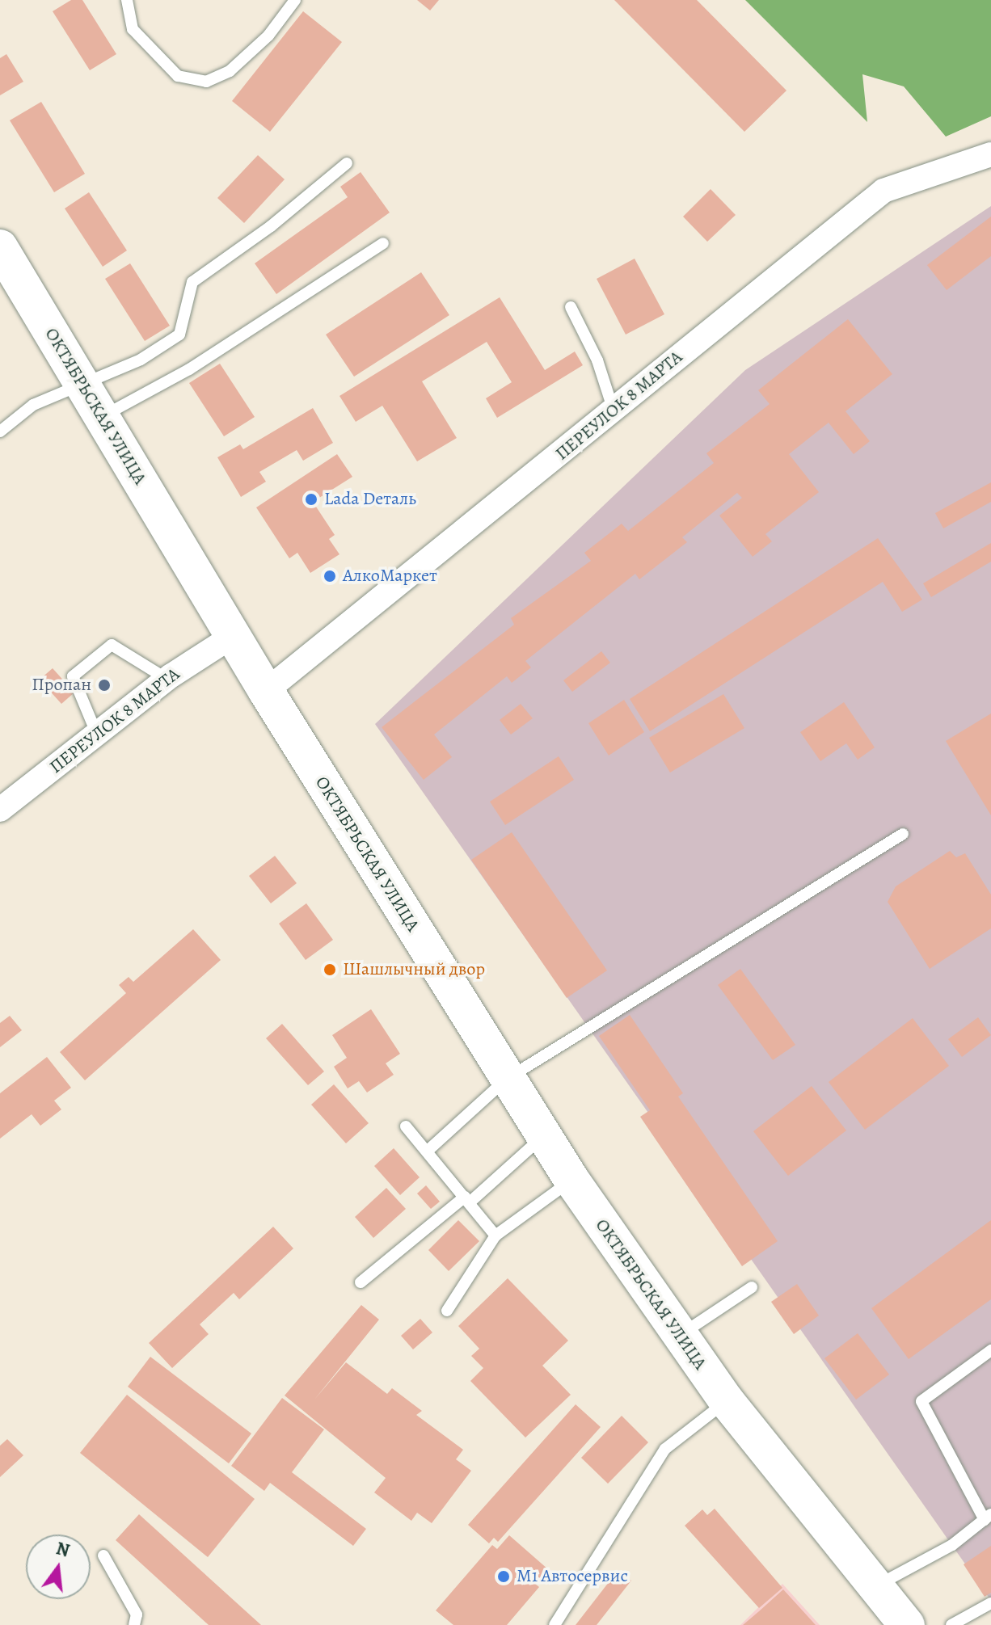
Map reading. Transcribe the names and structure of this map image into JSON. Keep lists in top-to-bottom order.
{
  "streets": {
    "main road": ["ОКТЯБРЬСКАЯ УЛИЦА"],
    "street": ["ПЕРЕУЛОК 8 МАРТА"]
  },
  "crossings": [
    ["ПЕРЕУЛОК 8 МАРТА", "ОКТЯБРЬСКАЯ УЛИЦА"]
  ],
  "places": [
    "Lada Dеталь",
    "АлкоМаркет",
    "Пропан",
    "Шашлычный двор",
    "М1 Автосервис"
  ],
  "north": "top"
}
